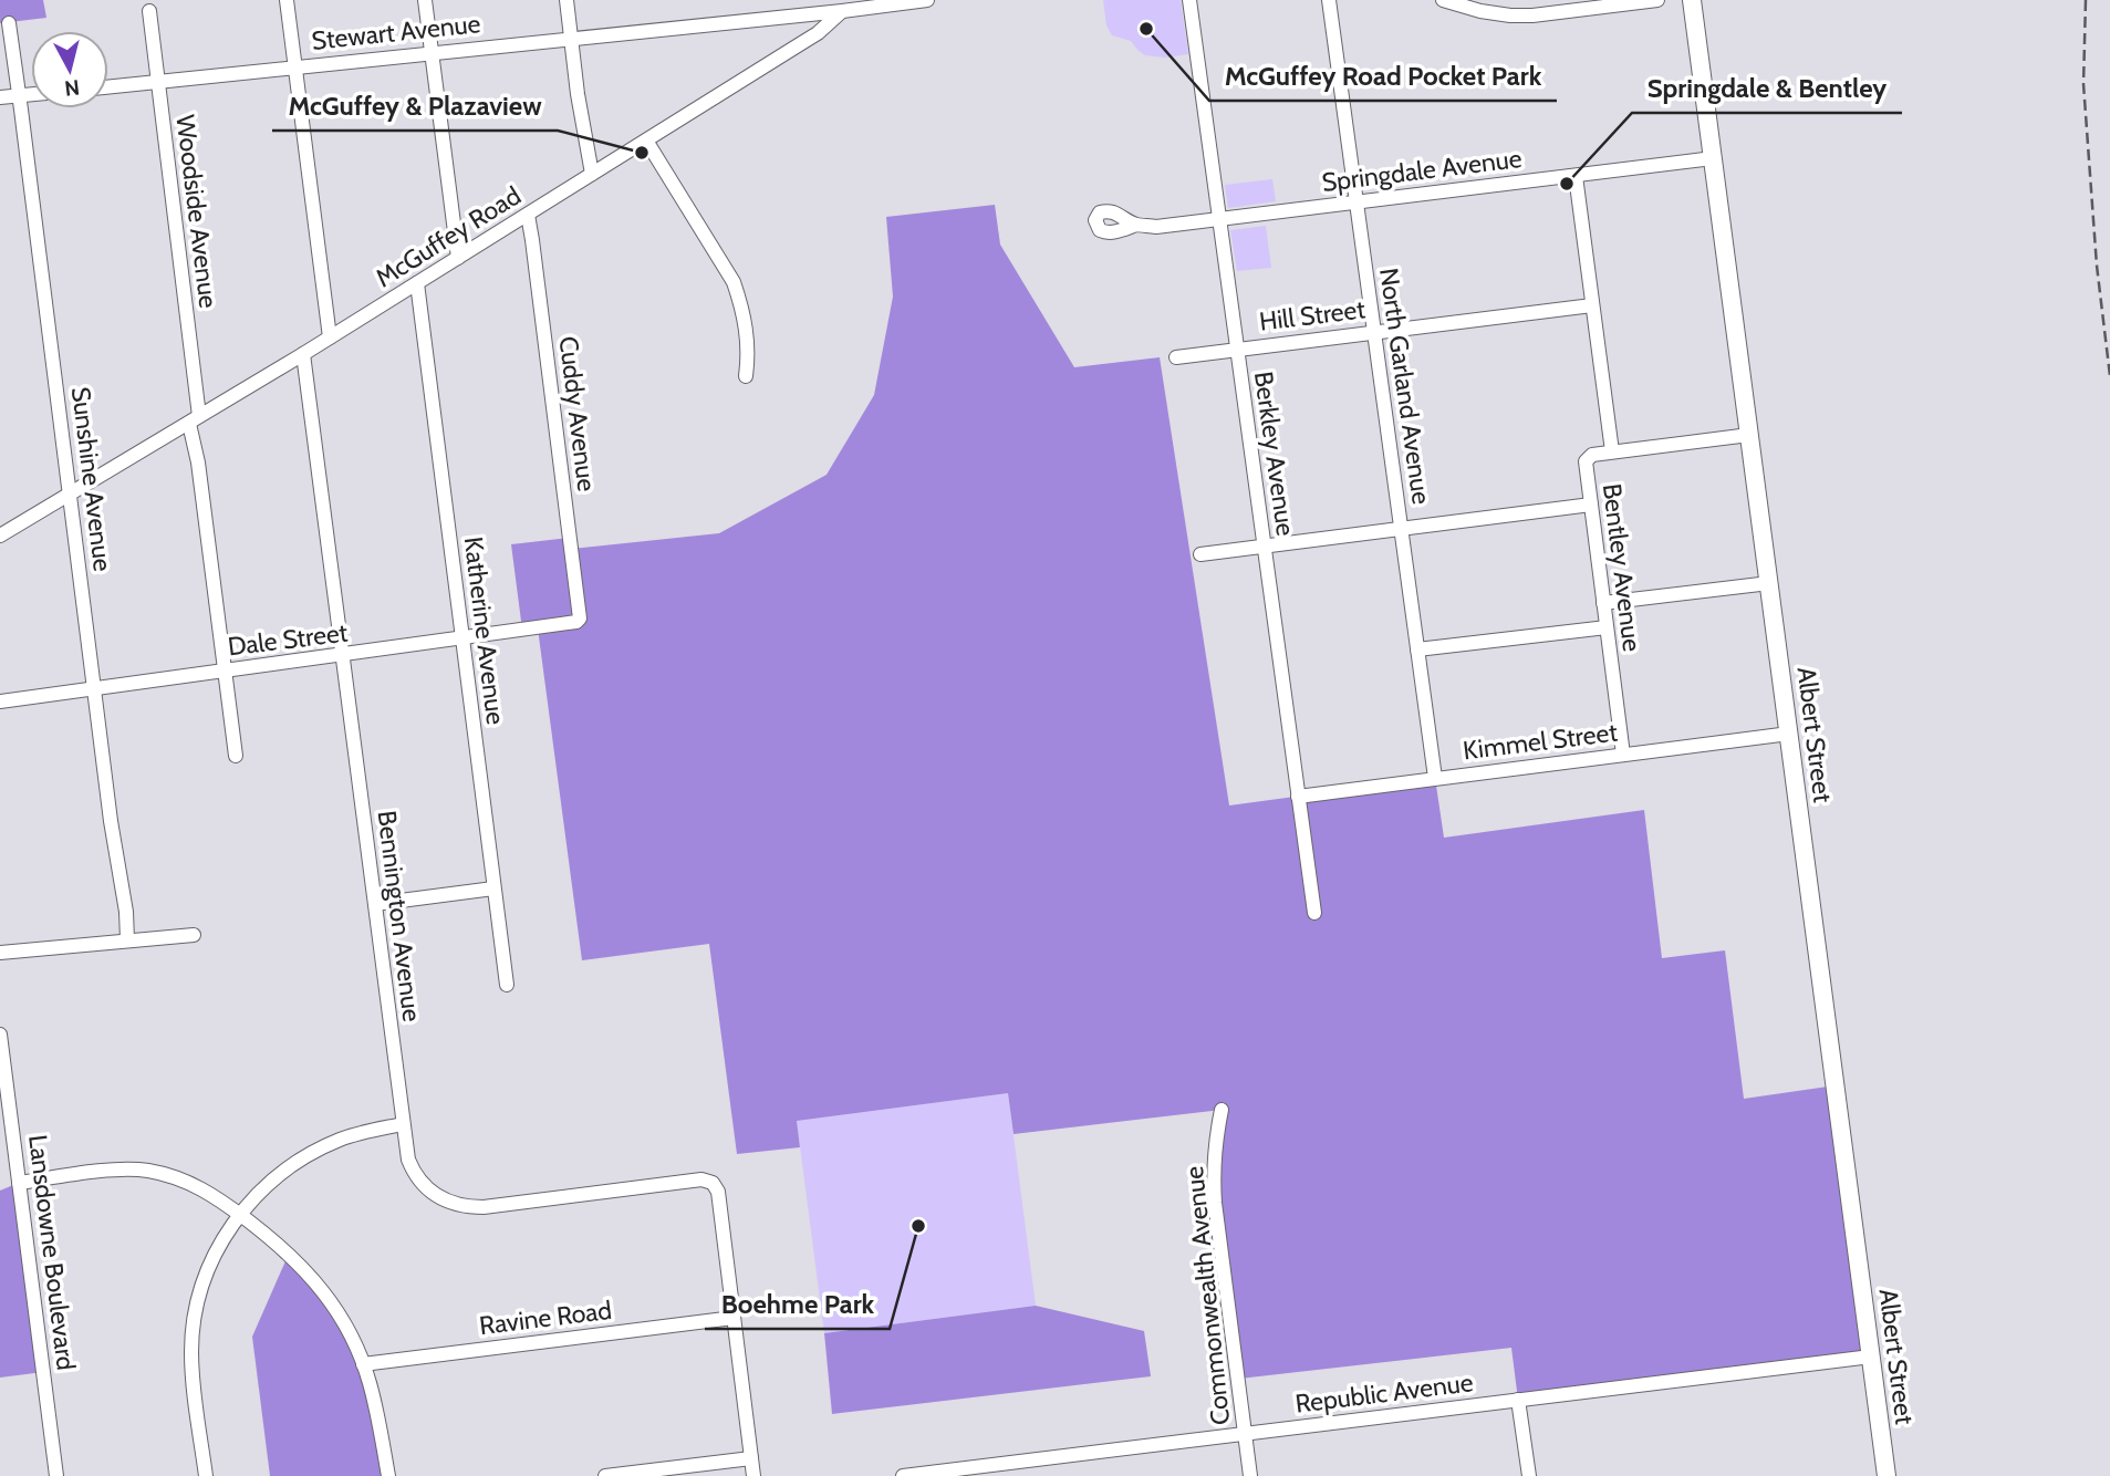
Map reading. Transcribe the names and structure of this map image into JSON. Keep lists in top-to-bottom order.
{
  "streets": {
    "main road": ["Albert Street"],
    "street": [
      "Stewart Avenue",
      "Springdale Avenue",
      "Woodside Avenue",
      "McGuffey Road",
      "Hill Street",
      "North Garland Avenue",
      "Cuddy Avenue",
      "Berkley Avenue",
      "Sunshine Avenue",
      "Bentley Avenue",
      "Katherine Avenue",
      "Dale Street",
      "Kimmel Street",
      "Bennington Avenue",
      "Lansdowne Boulevard",
      "Commonwealth Avenue",
      "Ravine Road",
      "Republic Avenue"
    ]
  },
  "crossings": [
    ["Stewart Avenue", "Woodside Avenue"],
    ["Stewart Avenue", "McGuffey Road"],
    ["Springdale Avenue", "North Garland Avenue"],
    ["Springdale Avenue", "Berkley Avenue"],
    ["Springdale Avenue", "Bentley Avenue"],
    ["Springdale Avenue", "Albert Street"],
    ["Woodside Avenue", "McGuffey Road"],
    ["Woodside Avenue", "Dale Street"],
    ["McGuffey Road", "Cuddy Avenue"],
    ["McGuffey Road", "Sunshine Avenue"],
    ["McGuffey Road", "Katherine Avenue"],
    ["McGuffey Road", "Bennington Avenue"],
    ["Hill Street", "North Garland Avenue"],
    ["Hill Street", "Berkley Avenue"],
    ["Hill Street", "Bentley Avenue"],
    ["North Garland Avenue", "Kimmel Street"],
    ["Cuddy Avenue", "Dale Street"],
    ["Berkley Avenue", "Kimmel Street"],
    ["Sunshine Avenue", "Dale Street"],
    ["Bentley Avenue", "Kimmel Street"],
    ["Katherine Avenue", "Dale Street"],
    ["Dale Street", "Bennington Avenue"],
    ["Albert Street", "Kimmel Street"],
    ["Albert Street", "Republic Avenue"],
    ["Bennington Avenue", "Ravine Road"],
    ["Commonwealth Avenue", "Republic Avenue"]
  ],
  "places": [
    "McGuffey Road Pocket Park",
    "McGuffey & Plazaview",
    "Springdale & Bentley",
    "Boehme Park"
  ],
  "north": "bottom"
}
